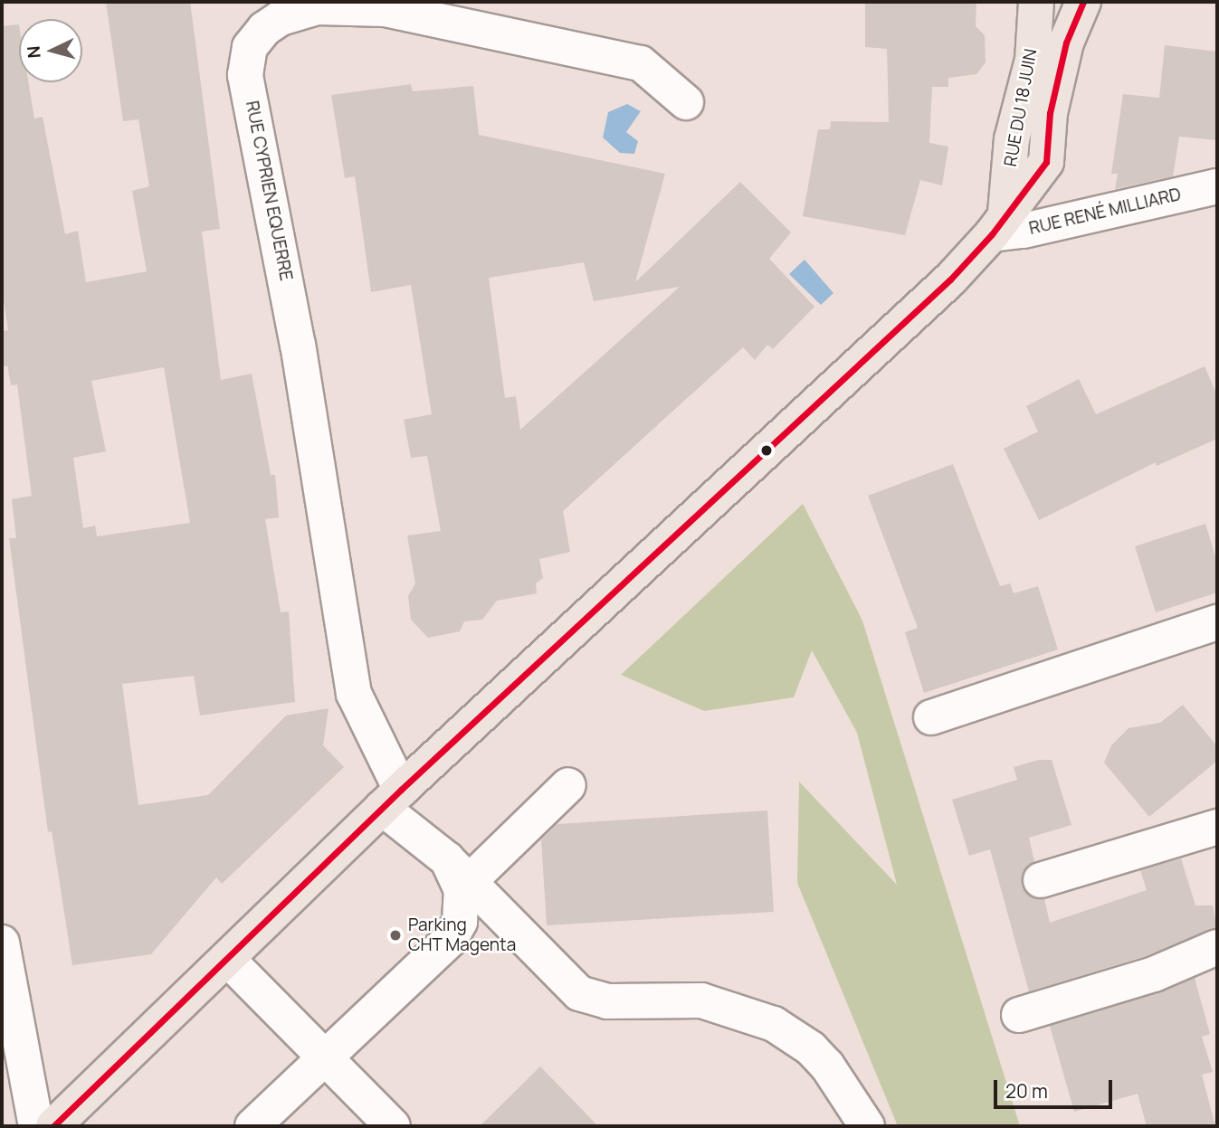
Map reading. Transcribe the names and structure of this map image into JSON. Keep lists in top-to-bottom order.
{
  "streets": {
    "main road": ["RUE DU 18 JUIN"],
    "street": ["RUE CYPRIEN EQUERRE", "RUE RENÉ MILLIARD"]
  },
  "crossings": [
    ["RUE DU 18 JUIN", "RUE CYPRIEN EQUERRE"],
    ["RUE DU 18 JUIN", "RUE RENÉ MILLIARD"]
  ],
  "places": ["Parking CHT Magenta"],
  "scale_bar": "20 m",
  "north": "left"
}
